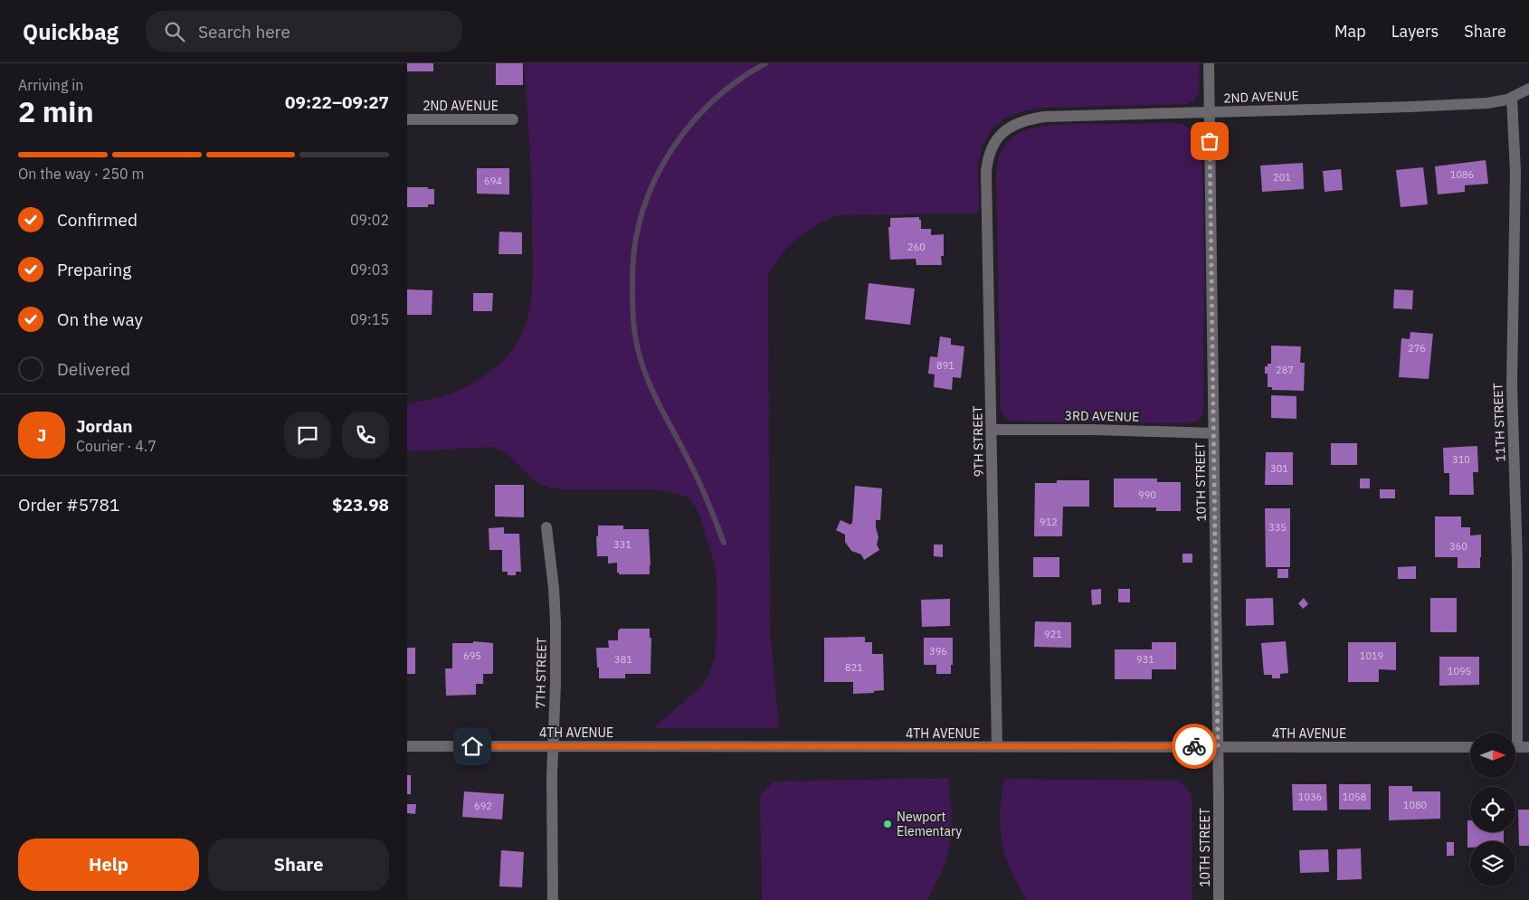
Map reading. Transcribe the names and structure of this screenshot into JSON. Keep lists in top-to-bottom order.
{
  "streets": {
    "street": [
      "2ND AVENUE",
      "3RD AVENUE",
      "11TH STREET",
      "9TH STREET",
      "10TH STREET",
      "7TH STREET",
      "4TH AVENUE"
    ]
  },
  "crossings": [
    ["2ND AVENUE", "11TH STREET"],
    ["2ND AVENUE", "9TH STREET"],
    ["2ND AVENUE", "10TH STREET"],
    ["3RD AVENUE", "9TH STREET"],
    ["3RD AVENUE", "10TH STREET"],
    ["9TH STREET", "4TH AVENUE"],
    ["10TH STREET", "4TH AVENUE"],
    ["7TH STREET", "4TH AVENUE"]
  ],
  "places": ["Newport Elementary"],
  "house_numbers": [
    "1086",
    "201",
    "694",
    "260",
    "276",
    "891",
    "287",
    "310",
    "301",
    "990",
    "912",
    "335",
    "331",
    "360",
    "921",
    "396",
    "695",
    "1019",
    "381",
    "931",
    "821",
    "1095",
    "1036",
    "1058",
    "1080",
    "692"
  ],
  "north": "right",
  "page": {
    "header": "Quickbag",
    "search": "Search here",
    "nav": ["Map", "Layers", "Share"],
    "heading": ["2 min", "Arriving in", "09:22–09:27"],
    "panel": [
      "Jordan",
      "Courier · 4.7",
      "Order #5781",
      "$23.98"
    ],
    "bar": "On the way · 250 m",
    "list": [
      ["Confirmed", "09:02"],
      ["Preparing", "09:03"],
      ["On the way", "09:15"],
      "Delivered"
    ],
    "round": "J",
    "buttons": ["Help", "Share"]
  }
}
